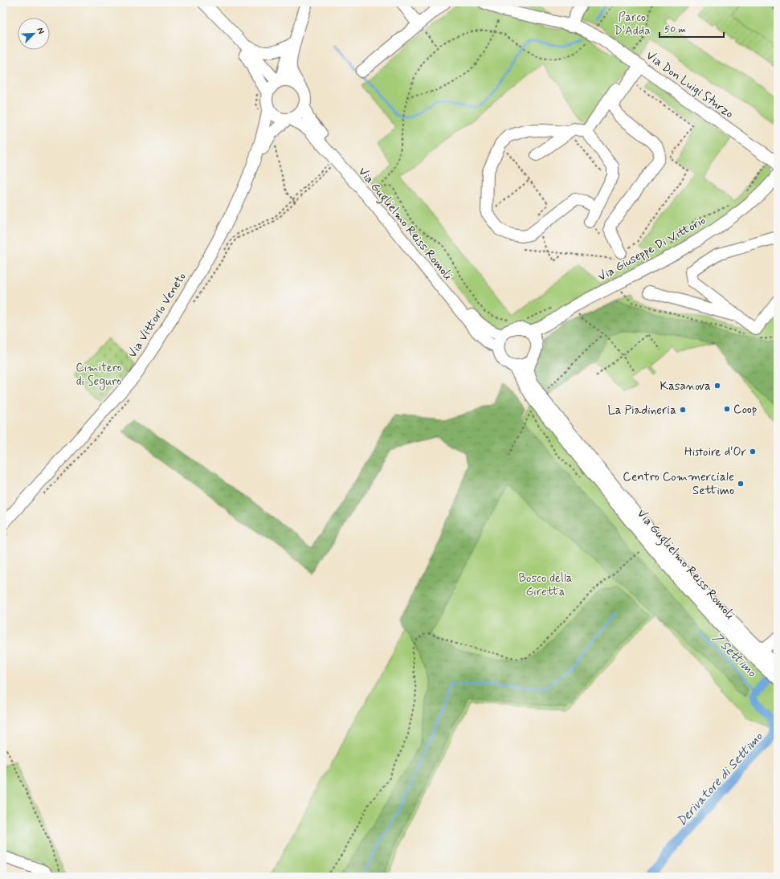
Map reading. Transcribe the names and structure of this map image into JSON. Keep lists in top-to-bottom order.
{
  "streets": {
    "street": [
      "Via Don Luigi Sturzo",
      "Via Guglielmo Reiss Romoli",
      "Via Giuseppe Di Vittorio",
      "Via Vittorio Veneto"
    ]
  },
  "crossings": [
    ["Via Guglielmo Reiss Romoli", "Via Giuseppe Di Vittorio"]
  ],
  "water": ["7 Settimo", "Derivatore di Settimo"],
  "parks": ["Parco D'Adda", "Cimitero di Seguro", "Bosco della Giretta"],
  "places": [
    "Kasanova",
    "Coop",
    "La Piadineria",
    "Histoire d'Or",
    "Centro Commerciale Settimo"
  ],
  "scale_bar": "50 m",
  "north": "top right"
}
